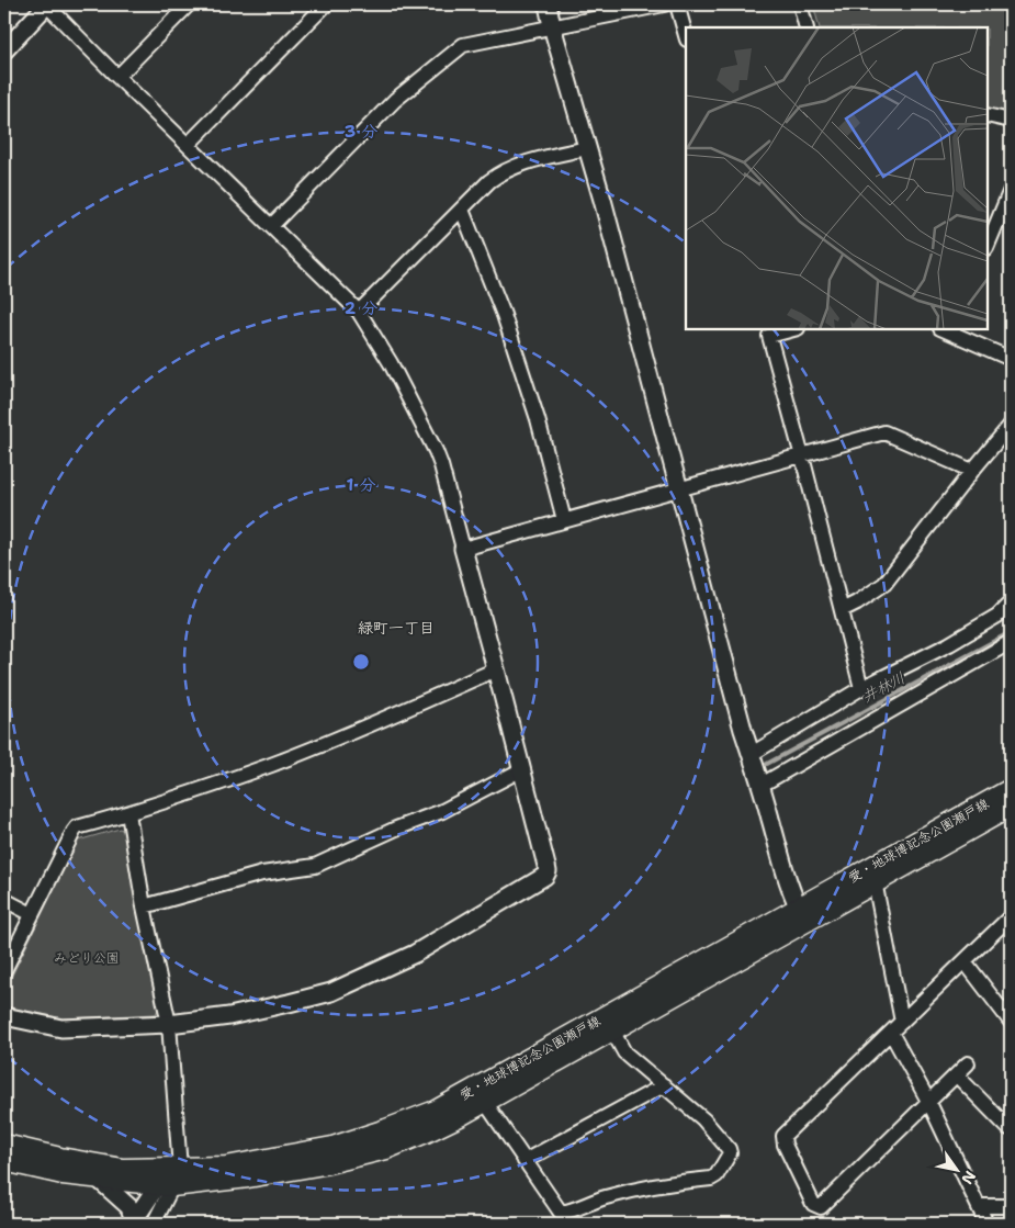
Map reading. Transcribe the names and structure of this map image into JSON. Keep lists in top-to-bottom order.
{
  "streets": {
    "main road": ["愛・地球博記念公園瀬戸線"]
  },
  "districts": ["緑町一丁目"],
  "water": ["井林川"],
  "parks": ["みどり公園"],
  "north": "bottom right",
  "rings": ["3 分", "2 分", "1 分"]
}
